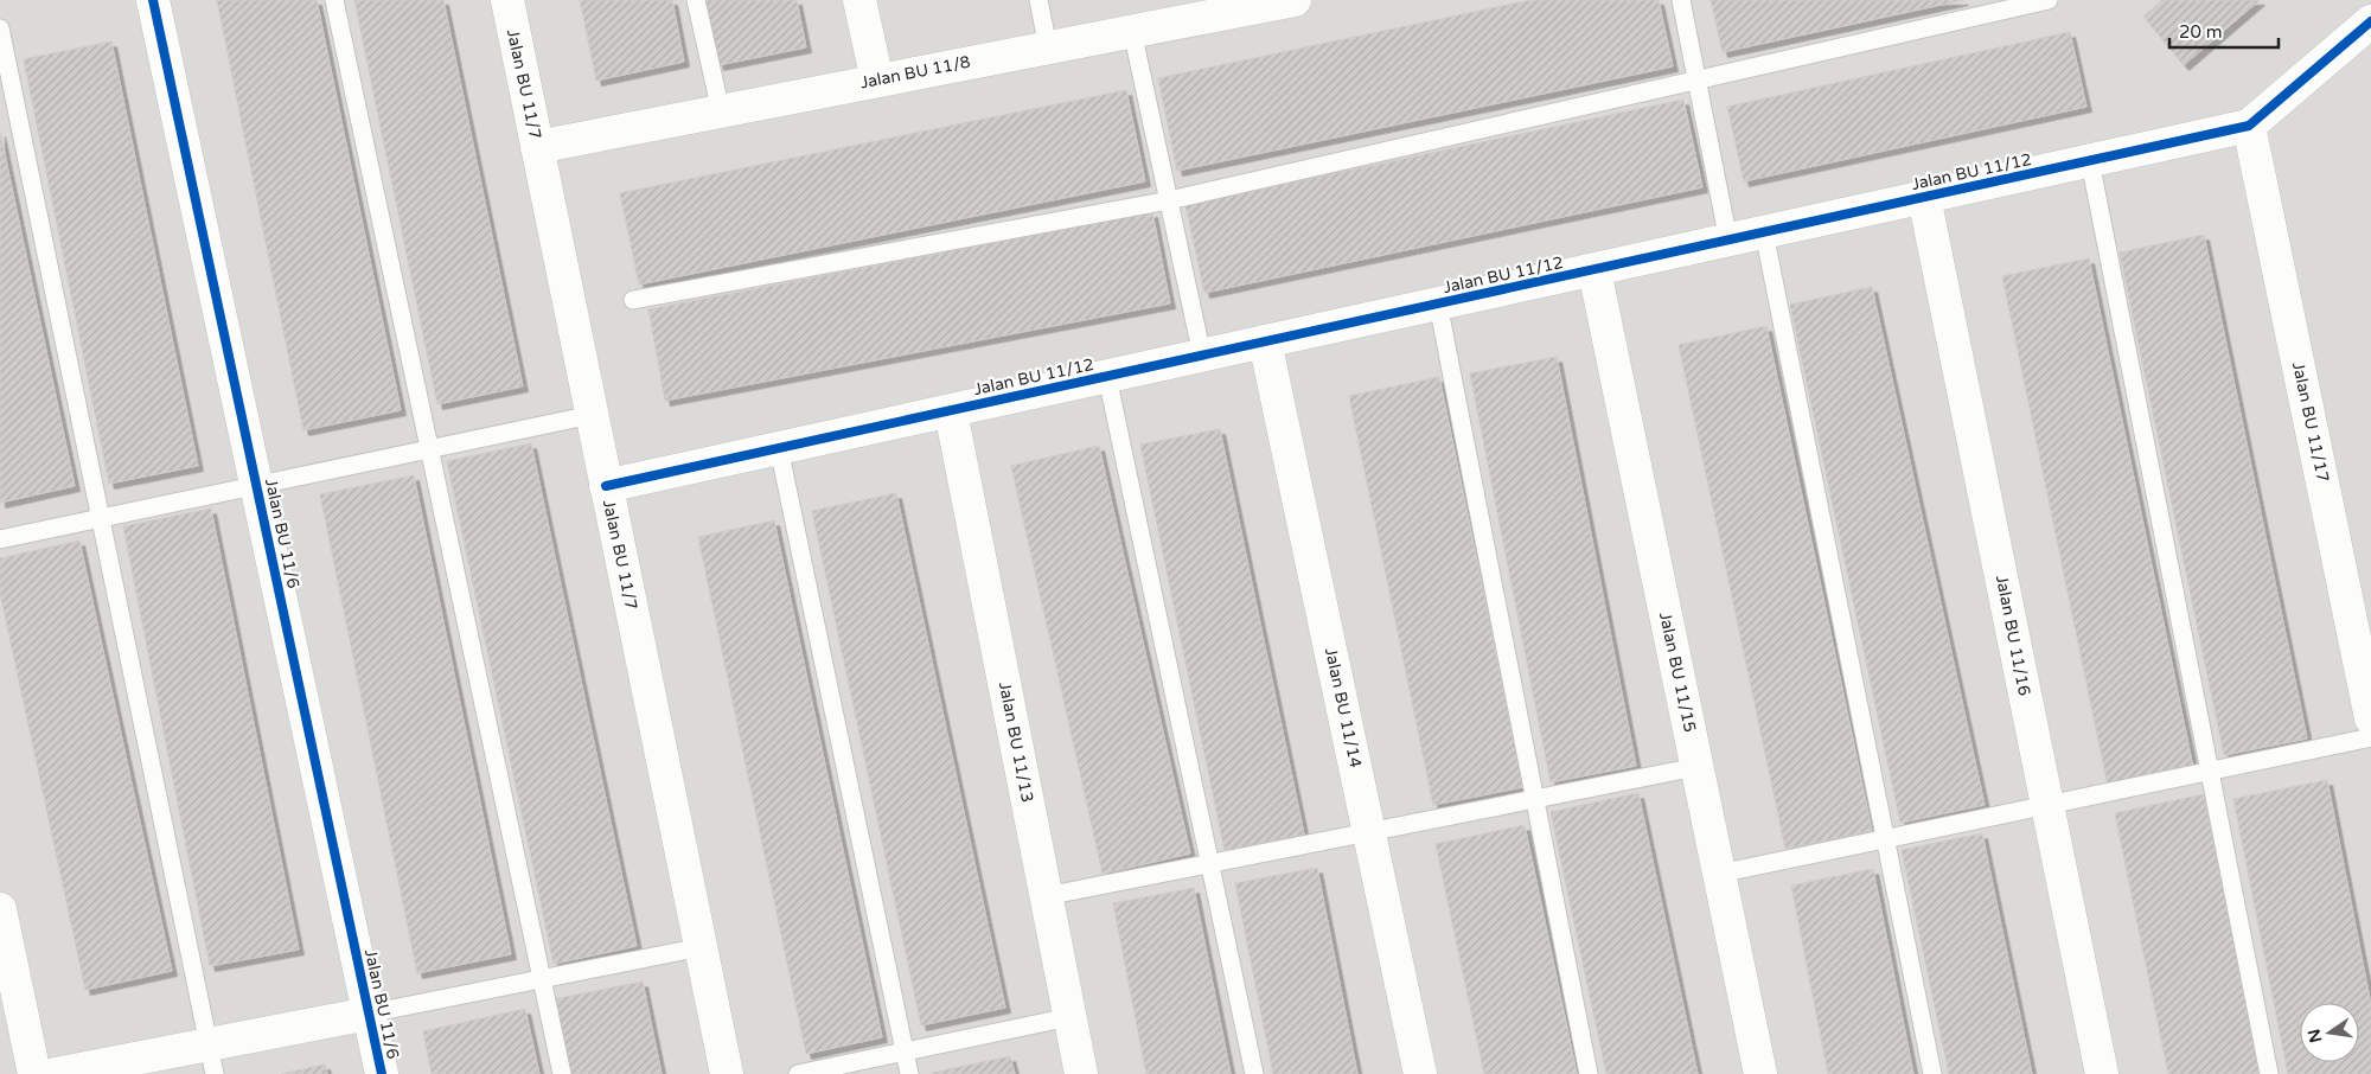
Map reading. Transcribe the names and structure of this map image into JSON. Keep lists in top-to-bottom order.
{
  "streets": {
    "street": [
      "Jalan BU 11/8",
      "Jalan BU 11/7",
      "Jalan BU 11/12",
      "Jalan BU 11/17",
      "Jalan BU 11/6",
      "Jalan BU 11/16",
      "Jalan BU 11/15",
      "Jalan BU 11/14",
      "Jalan BU 11/13"
    ]
  },
  "crossings": [
    ["Jalan BU 11/8", "Jalan BU 11/7"],
    ["Jalan BU 11/7", "Jalan BU 11/12"],
    ["Jalan BU 11/12", "Jalan BU 11/17"],
    ["Jalan BU 11/12", "Jalan BU 11/16"],
    ["Jalan BU 11/12", "Jalan BU 11/15"],
    ["Jalan BU 11/12", "Jalan BU 11/14"],
    ["Jalan BU 11/12", "Jalan BU 11/13"]
  ],
  "scale_bar": "20 m",
  "north": "left"
}
